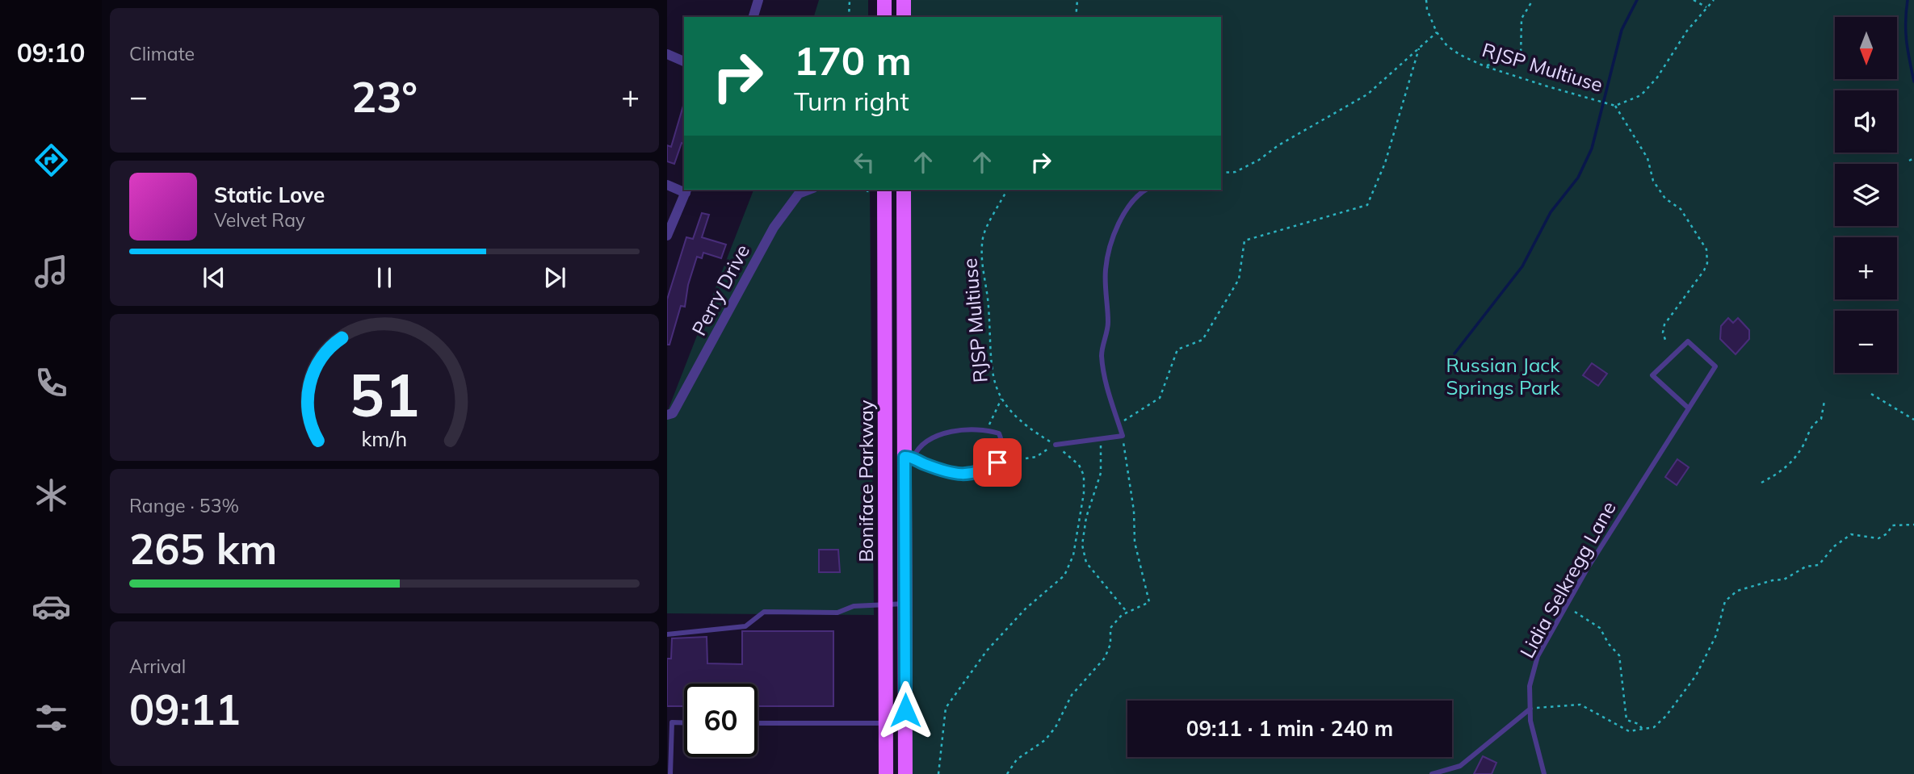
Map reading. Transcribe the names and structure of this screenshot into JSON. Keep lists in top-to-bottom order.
{
  "streets": {
    "main road": ["Boniface Parkway"],
    "street": ["Perry Drive"],
    "lane": ["Lidia Selkregg Lane"],
    "path": ["RJSP Multiuse"]
  },
  "parks": ["Russian Jack Springs Park"],
  "north": "bottom",
  "page": {
    "tabs": "09:10",
    "tile": [
      "Climate",
      ["Range · 53%", "265 km"],
      ["Arrival", "09:11"]
    ],
    "map_buttons": ["+", "−"],
    "turn": ["170 m", "Turn right"],
    "heat": ["−", "23°", "+"],
    "song": ["Static Love", "Velvet Ray"],
    "limit": "60",
    "trip": "09:11 · 1 min · 240 m",
    "gauge": ["51", "km/h"]
  }
}
